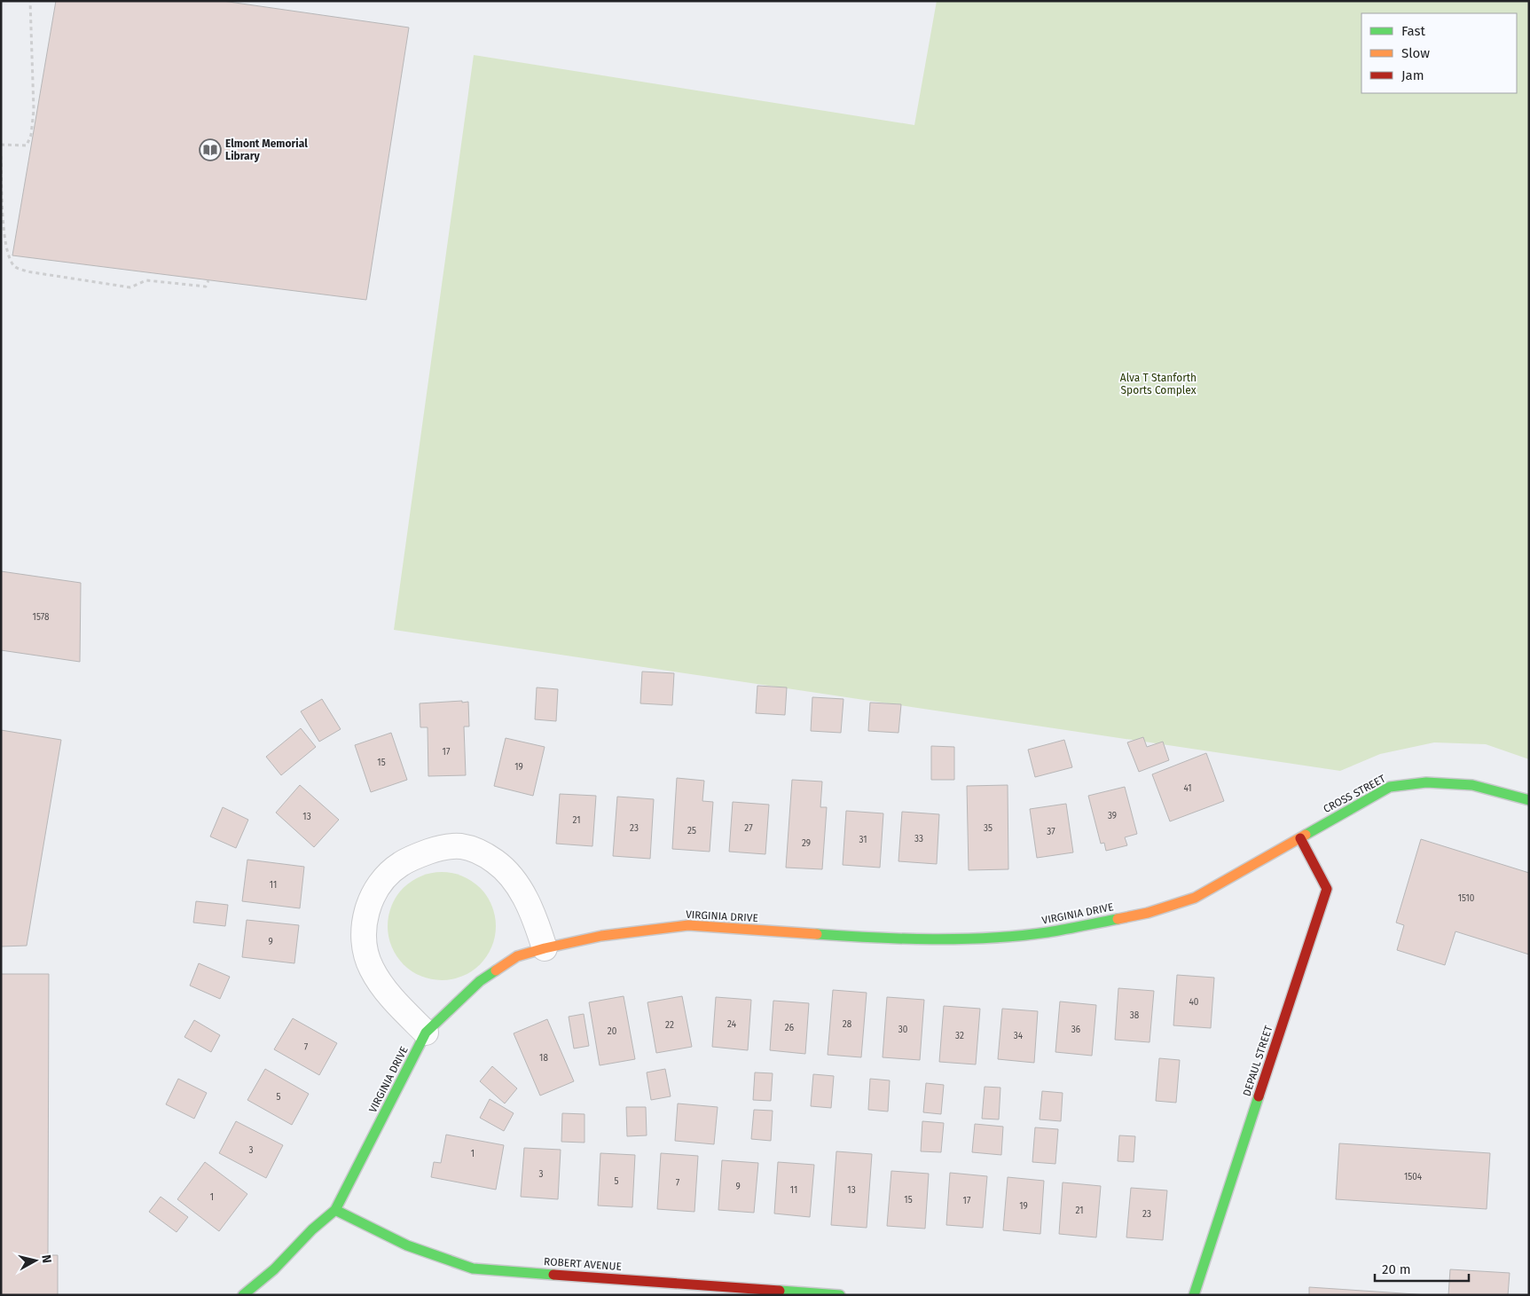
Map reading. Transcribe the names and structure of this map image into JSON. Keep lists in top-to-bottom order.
{
  "streets": {
    "street": [
      "CROSS STREET",
      "VIRGINIA DRIVE",
      "DEPAUL STREET",
      "ROBERT AVENUE"
    ]
  },
  "crossings": [
    ["CROSS STREET", "VIRGINIA DRIVE"],
    ["CROSS STREET", "DEPAUL STREET"],
    ["VIRGINIA DRIVE", "DEPAUL STREET"],
    ["VIRGINIA DRIVE", "ROBERT AVENUE"]
  ],
  "parks": ["Alva T Stanforth Sports Complex"],
  "places": {
    "library": ["Elmont Memorial Library"]
  },
  "house_numbers": [
    "1578",
    "17",
    "15",
    "19",
    "41",
    "39",
    "13",
    "21",
    "23",
    "27",
    "35",
    "25",
    "37",
    "33",
    "31",
    "29",
    "11",
    "1510",
    "9",
    "40",
    "38",
    "24",
    "28",
    "22",
    "26",
    "30",
    "36",
    "20",
    "32",
    "34",
    "7",
    "18",
    "5",
    "3",
    "1",
    "3",
    "1504",
    "5",
    "7",
    "9",
    "11",
    "13",
    "1",
    "15",
    "17",
    "19",
    "21",
    "23"
  ],
  "legend": ["Fast", "Slow", "Jam"],
  "scale_bar": "20 m",
  "north": "right"
}
